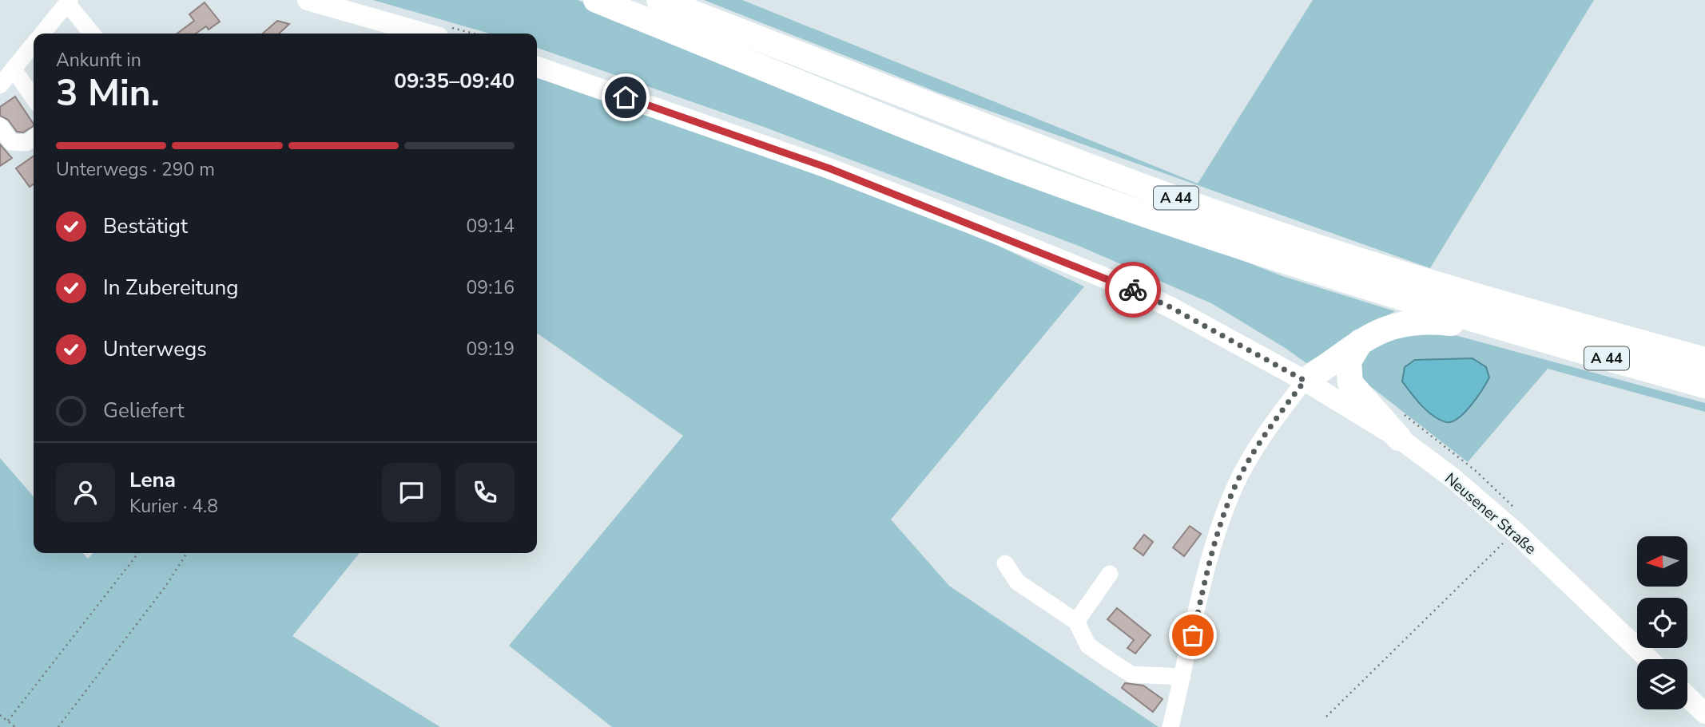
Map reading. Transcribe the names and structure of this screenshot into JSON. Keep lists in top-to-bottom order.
{
  "streets": {
    "highway": ["A 44"],
    "main road": ["Neusener Straße"]
  },
  "north": "left",
  "page": {
    "heading": ["3 Min.", "Ankunft in", "09:35–09:40"],
    "panel": ["Lena", "Kurier · 4.8"],
    "bar": "Unterwegs · 290 m",
    "list": [
      ["Bestätigt", "09:14"],
      ["In Zubereitung", "09:16"],
      ["Unterwegs", "09:19"],
      "Geliefert"
    ]
  }
}
